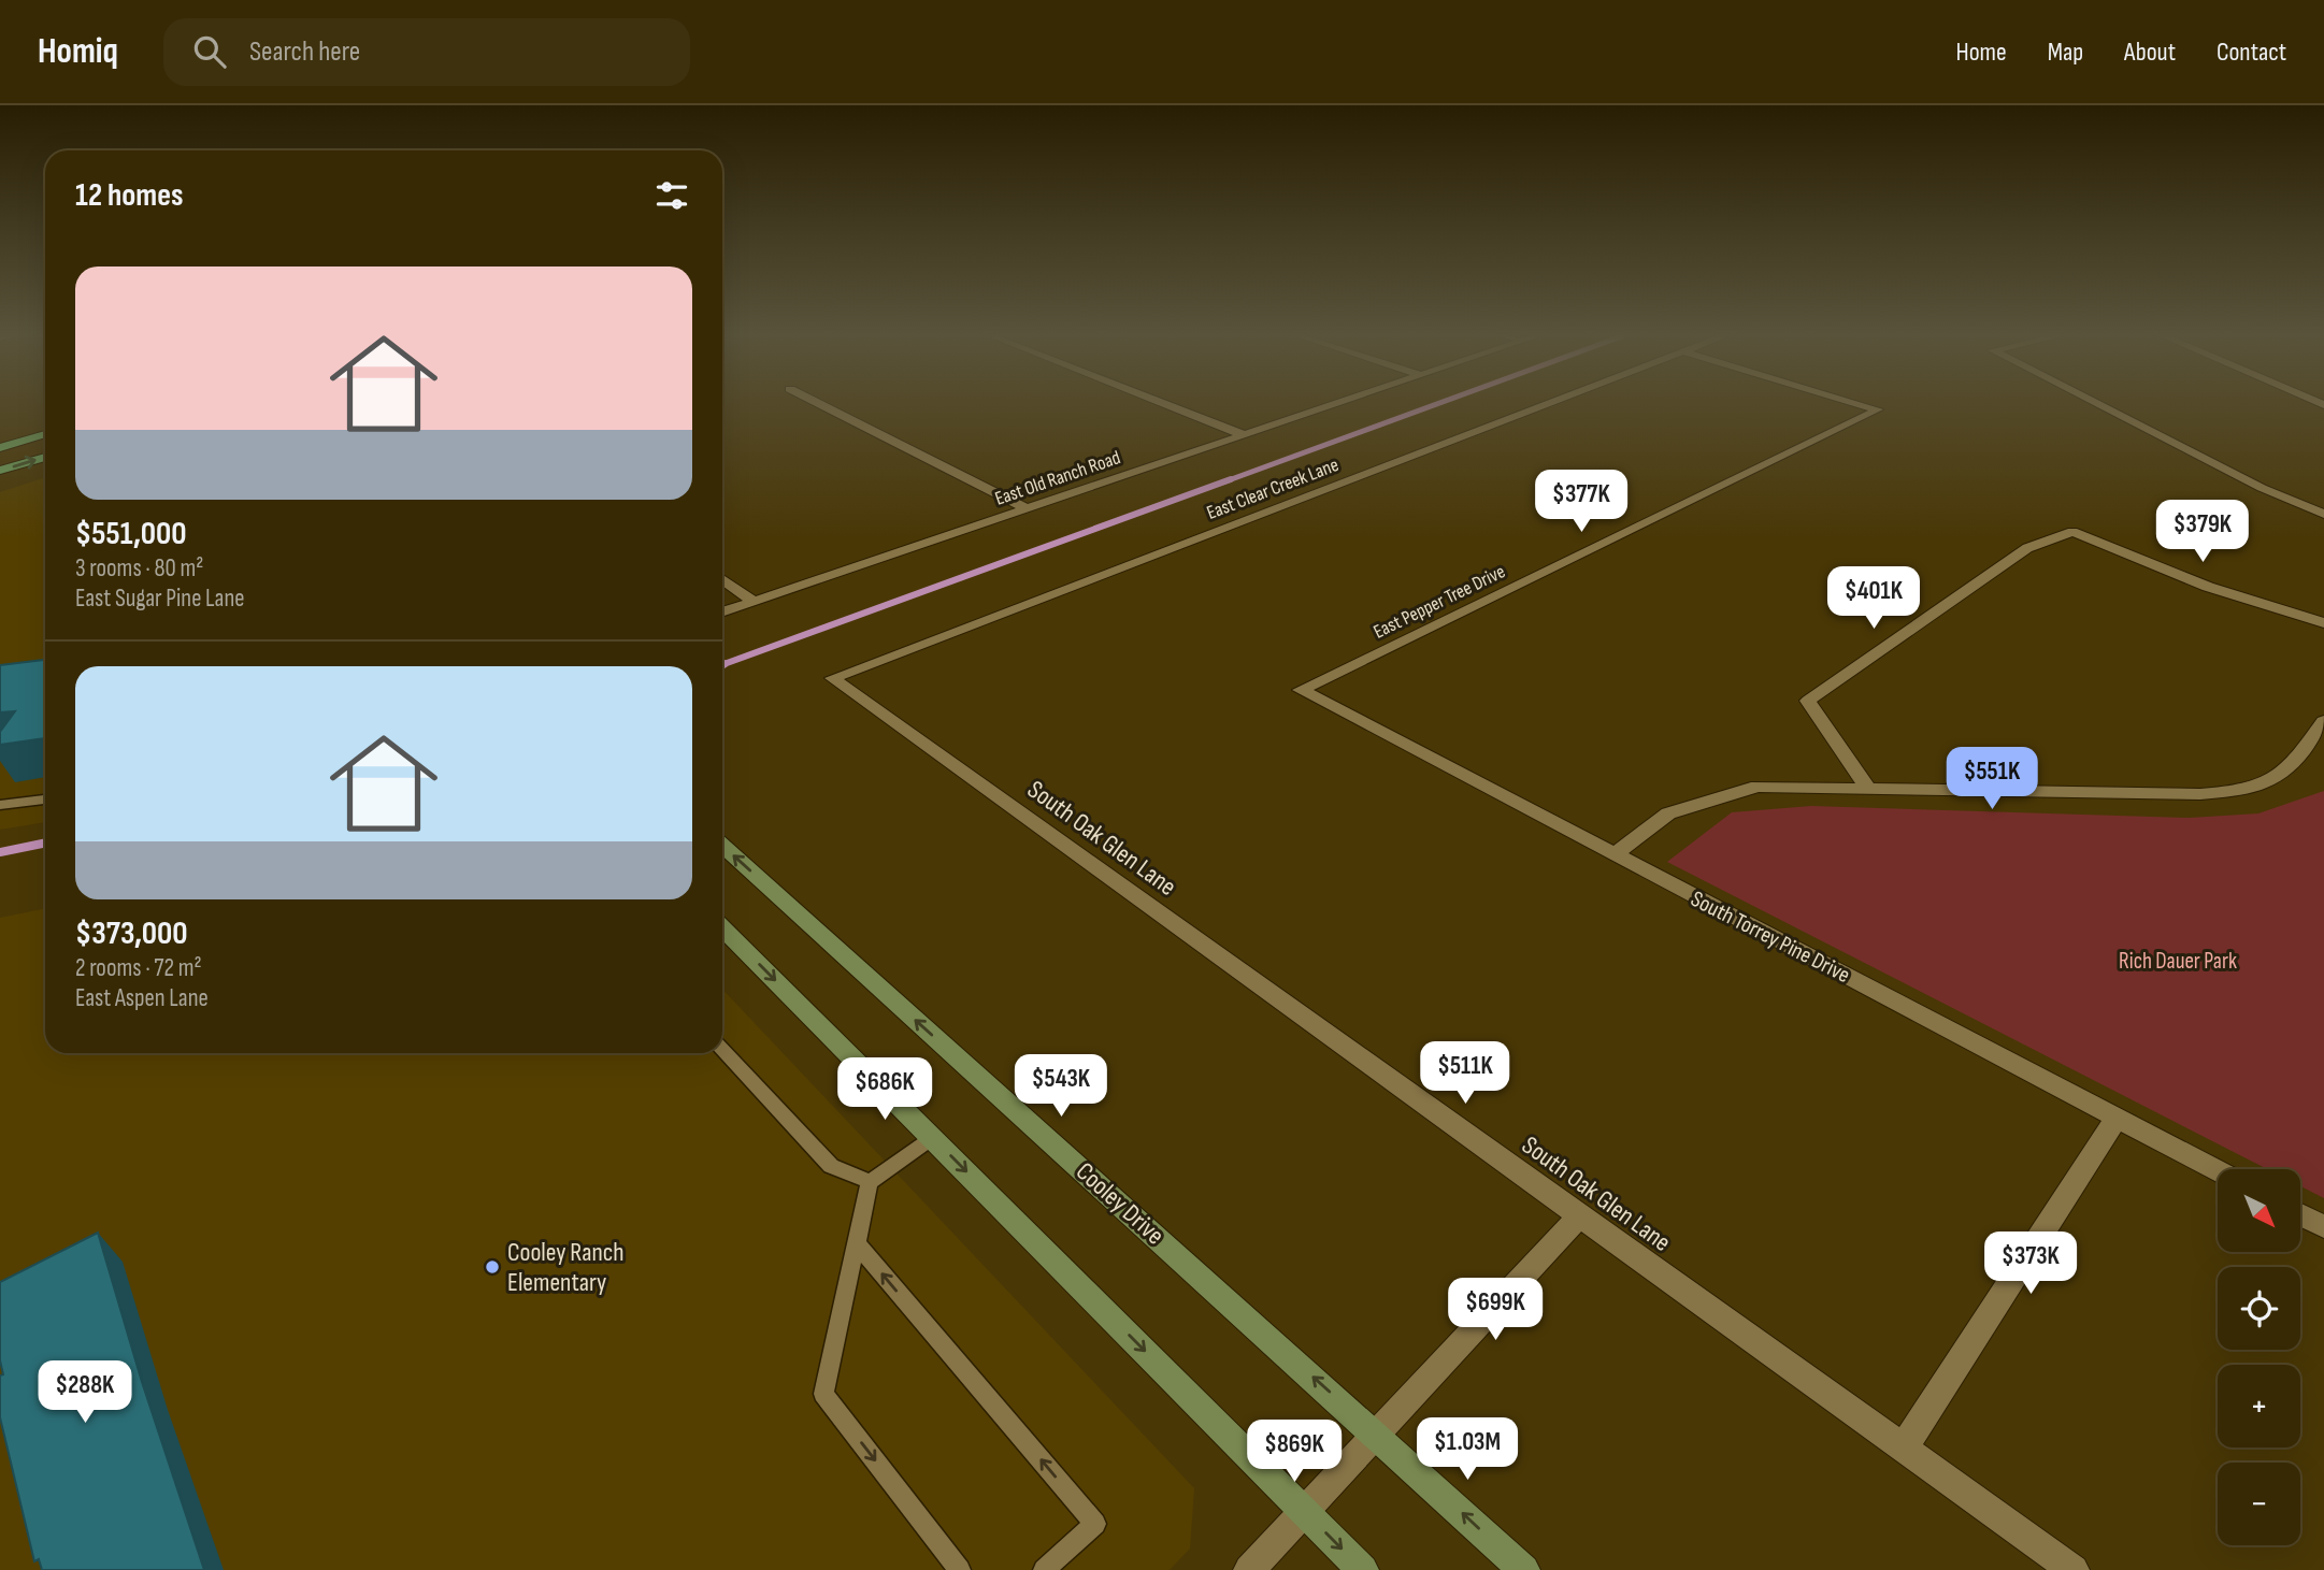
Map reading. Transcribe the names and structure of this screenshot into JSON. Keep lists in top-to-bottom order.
{
  "streets": {
    "street": [
      "East Old Ranch Road",
      "East Clear Creek Lane",
      "East Pepper Tree Drive",
      "South Oak Glen Lane",
      "South Torrey Pine Drive",
      "Cooley Drive"
    ]
  },
  "crossings": [
    ["East Clear Creek Lane", "South Oak Glen Lane"],
    ["East Pepper Tree Drive", "South Torrey Pine Drive"]
  ],
  "parks": ["Rich Dauer Park"],
  "places": ["Cooley Ranch Elementary"],
  "north": "bottom right",
  "page": {
    "header": "Homiq",
    "search": "Search here",
    "nav": [
      "Home",
      "Map",
      "About",
      "Contact"
    ],
    "heading": "12 homes",
    "list": [
      {
        "name": "$551,000",
        "note": "3 rooms · 80 m² · East Sugar Pine Lane"
      },
      {
        "name": "$373,000",
        "note": "2 rooms · 72 m² · East Aspen Lane"
      }
    ],
    "price": [
      "$377K",
      "$379K",
      "$401K",
      "$551K",
      "$511K",
      "$543K",
      "$686K",
      "$373K",
      "$699K",
      "$288K",
      "$1.03M",
      "$869K"
    ],
    "map_buttons": ["+", "−"]
  }
}
